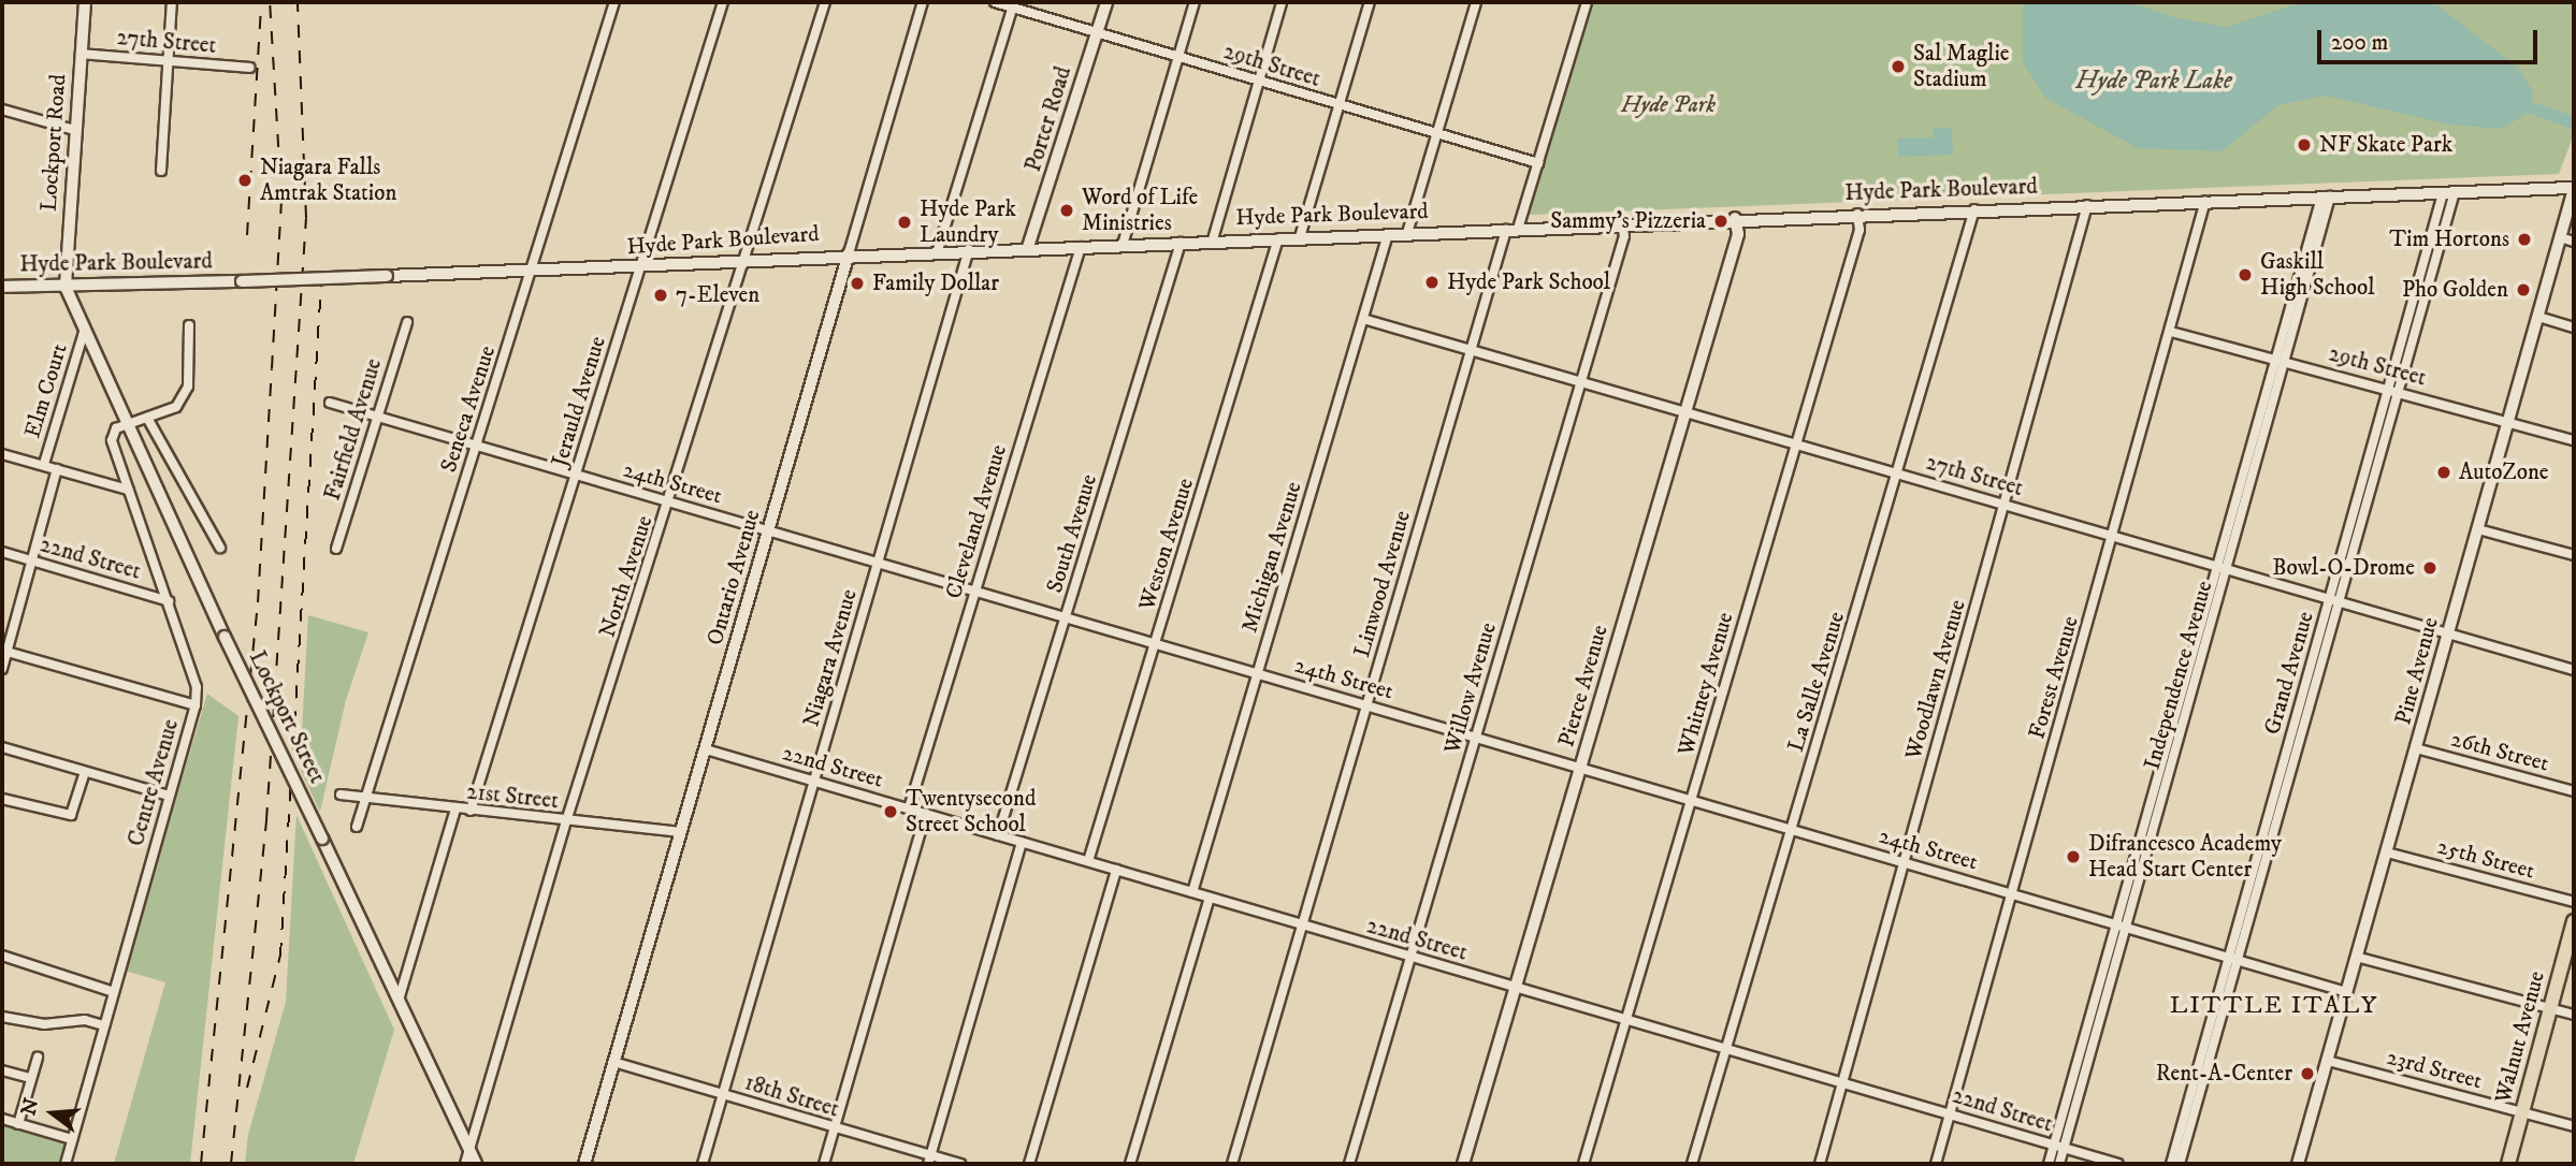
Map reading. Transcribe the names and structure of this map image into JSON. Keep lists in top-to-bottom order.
{
  "streets": {
    "main road": [
      "Porter Road",
      "Hyde Park Boulevard",
      "Ontario Avenue",
      "Pine Avenue",
      "Walnut Avenue"
    ],
    "street": [
      "27th Street",
      "29th Street",
      "Lockport Road",
      "Elm Court",
      "Jerauld Avenue",
      "Seneca Avenue",
      "Fairfield Avenue",
      "24th Street",
      "Cleveland Avenue",
      "South Avenue",
      "Weston Avenue",
      "Michigan Avenue",
      "22nd Street",
      "North Avenue",
      "Linwood Avenue",
      "Niagara Avenue",
      "Grand Avenue",
      "Independence Avenue",
      "Forest Avenue",
      "Woodlawn Avenue",
      "La Salle Avenue",
      "Whitney Avenue",
      "Pierce Avenue",
      "Willow Avenue",
      "Lockport Street",
      "26th Street",
      "Centre Avenue",
      "21st Street",
      "25th Street",
      "23rd Street",
      "18th Street"
    ]
  },
  "crossings": [
    ["27th Street", "Lockport Road"],
    ["27th Street", "Michigan Avenue"],
    ["27th Street", "Linwood Avenue"],
    ["27th Street", "Pine Avenue"],
    ["27th Street", "Grand Avenue"],
    ["27th Street", "Independence Avenue"],
    ["27th Street", "Forest Avenue"],
    ["27th Street", "Woodlawn Avenue"],
    ["27th Street", "La Salle Avenue"],
    ["27th Street", "Whitney Avenue"],
    ["27th Street", "Pierce Avenue"],
    ["27th Street", "Willow Avenue"],
    ["29th Street", "Porter Road"],
    ["29th Street", "Linwood Avenue"],
    ["29th Street", "Pine Avenue"],
    ["29th Street", "Grand Avenue"],
    ["29th Street", "Independence Avenue"],
    ["29th Street", "Forest Avenue"],
    ["Porter Road", "Hyde Park Boulevard"],
    ["Lockport Road", "Hyde Park Boulevard"],
    ["Lockport Road", "Lockport Street"],
    ["Hyde Park Boulevard", "Jerauld Avenue"],
    ["Hyde Park Boulevard", "Seneca Avenue"],
    ["Hyde Park Boulevard", "Cleveland Avenue"],
    ["Hyde Park Boulevard", "South Avenue"],
    ["Hyde Park Boulevard", "Weston Avenue"],
    ["Hyde Park Boulevard", "Michigan Avenue"],
    ["Hyde Park Boulevard", "North Avenue"],
    ["Hyde Park Boulevard", "Ontario Avenue"],
    ["Hyde Park Boulevard", "Linwood Avenue"],
    ["Hyde Park Boulevard", "Niagara Avenue"],
    ["Hyde Park Boulevard", "Pine Avenue"],
    ["Hyde Park Boulevard", "Grand Avenue"],
    ["Hyde Park Boulevard", "Independence Avenue"],
    ["Hyde Park Boulevard", "Forest Avenue"],
    ["Hyde Park Boulevard", "Woodlawn Avenue"],
    ["Hyde Park Boulevard", "La Salle Avenue"],
    ["Hyde Park Boulevard", "Whitney Avenue"],
    ["Hyde Park Boulevard", "Pierce Avenue"],
    ["Hyde Park Boulevard", "Willow Avenue"],
    ["Hyde Park Boulevard", "Lockport Street"],
    ["Elm Court", "Lockport Street"],
    ["Jerauld Avenue", "24th Street"],
    ["Jerauld Avenue", "21st Street"],
    ["Seneca Avenue", "24th Street"],
    ["Seneca Avenue", "21st Street"],
    ["Fairfield Avenue", "24th Street"],
    ["24th Street", "Cleveland Avenue"],
    ["24th Street", "South Avenue"],
    ["24th Street", "Weston Avenue"],
    ["24th Street", "Michigan Avenue"],
    ["24th Street", "North Avenue"],
    ["24th Street", "Ontario Avenue"],
    ["24th Street", "Linwood Avenue"],
    ["24th Street", "Niagara Avenue"],
    ["24th Street", "Pine Avenue"],
    ["24th Street", "Grand Avenue"],
    ["24th Street", "Independence Avenue"],
    ["24th Street", "Forest Avenue"],
    ["24th Street", "Woodlawn Avenue"],
    ["24th Street", "La Salle Avenue"],
    ["24th Street", "Whitney Avenue"],
    ["24th Street", "Pierce Avenue"],
    ["24th Street", "Willow Avenue"],
    ["Cleveland Avenue", "22nd Street"],
    ["South Avenue", "22nd Street"],
    ["Weston Avenue", "22nd Street"],
    ["Michigan Avenue", "22nd Street"],
    ["22nd Street", "Ontario Avenue"],
    ["22nd Street", "Linwood Avenue"],
    ["22nd Street", "Niagara Avenue"],
    ["22nd Street", "Independence Avenue"],
    ["22nd Street", "Forest Avenue"],
    ["22nd Street", "Woodlawn Avenue"],
    ["22nd Street", "La Salle Avenue"],
    ["22nd Street", "Whitney Avenue"],
    ["22nd Street", "Pierce Avenue"],
    ["22nd Street", "Willow Avenue"],
    ["22nd Street", "Centre Avenue"],
    ["North Avenue", "Lockport Street"],
    ["North Avenue", "21st Street"],
    ["Ontario Avenue", "21st Street"],
    ["Ontario Avenue", "18th Street"],
    ["Niagara Avenue", "18th Street"],
    ["Pine Avenue", "26th Street"],
    ["Pine Avenue", "25th Street"],
    ["Pine Avenue", "23rd Street"],
    ["Lockport Street", "Centre Avenue"],
    ["Walnut Avenue", "23rd Street"]
  ],
  "districts": ["LITTLE ITALY"],
  "water": ["Hyde Park Lake"],
  "parks": ["Hyde Park"],
  "places": [
    "Sal Maglie Stadium",
    "NF Skate Park",
    "Niagara Falls Amtrak Station",
    "Word of Life Ministries",
    "Sammy's Pizzeria",
    "Hyde Park Laundry",
    "Tim Hortons",
    "Gaskill High School",
    "Hyde Park School",
    "Family Dollar",
    "Pho Golden",
    "7-Eleven",
    "AutoZone",
    "Bowl-O-Drome",
    "Twentysecond Street School",
    "Difrancesco Academy Head Start Center",
    "Rent-A-Center"
  ],
  "scale_bar": "200 m",
  "north": "left"
}
